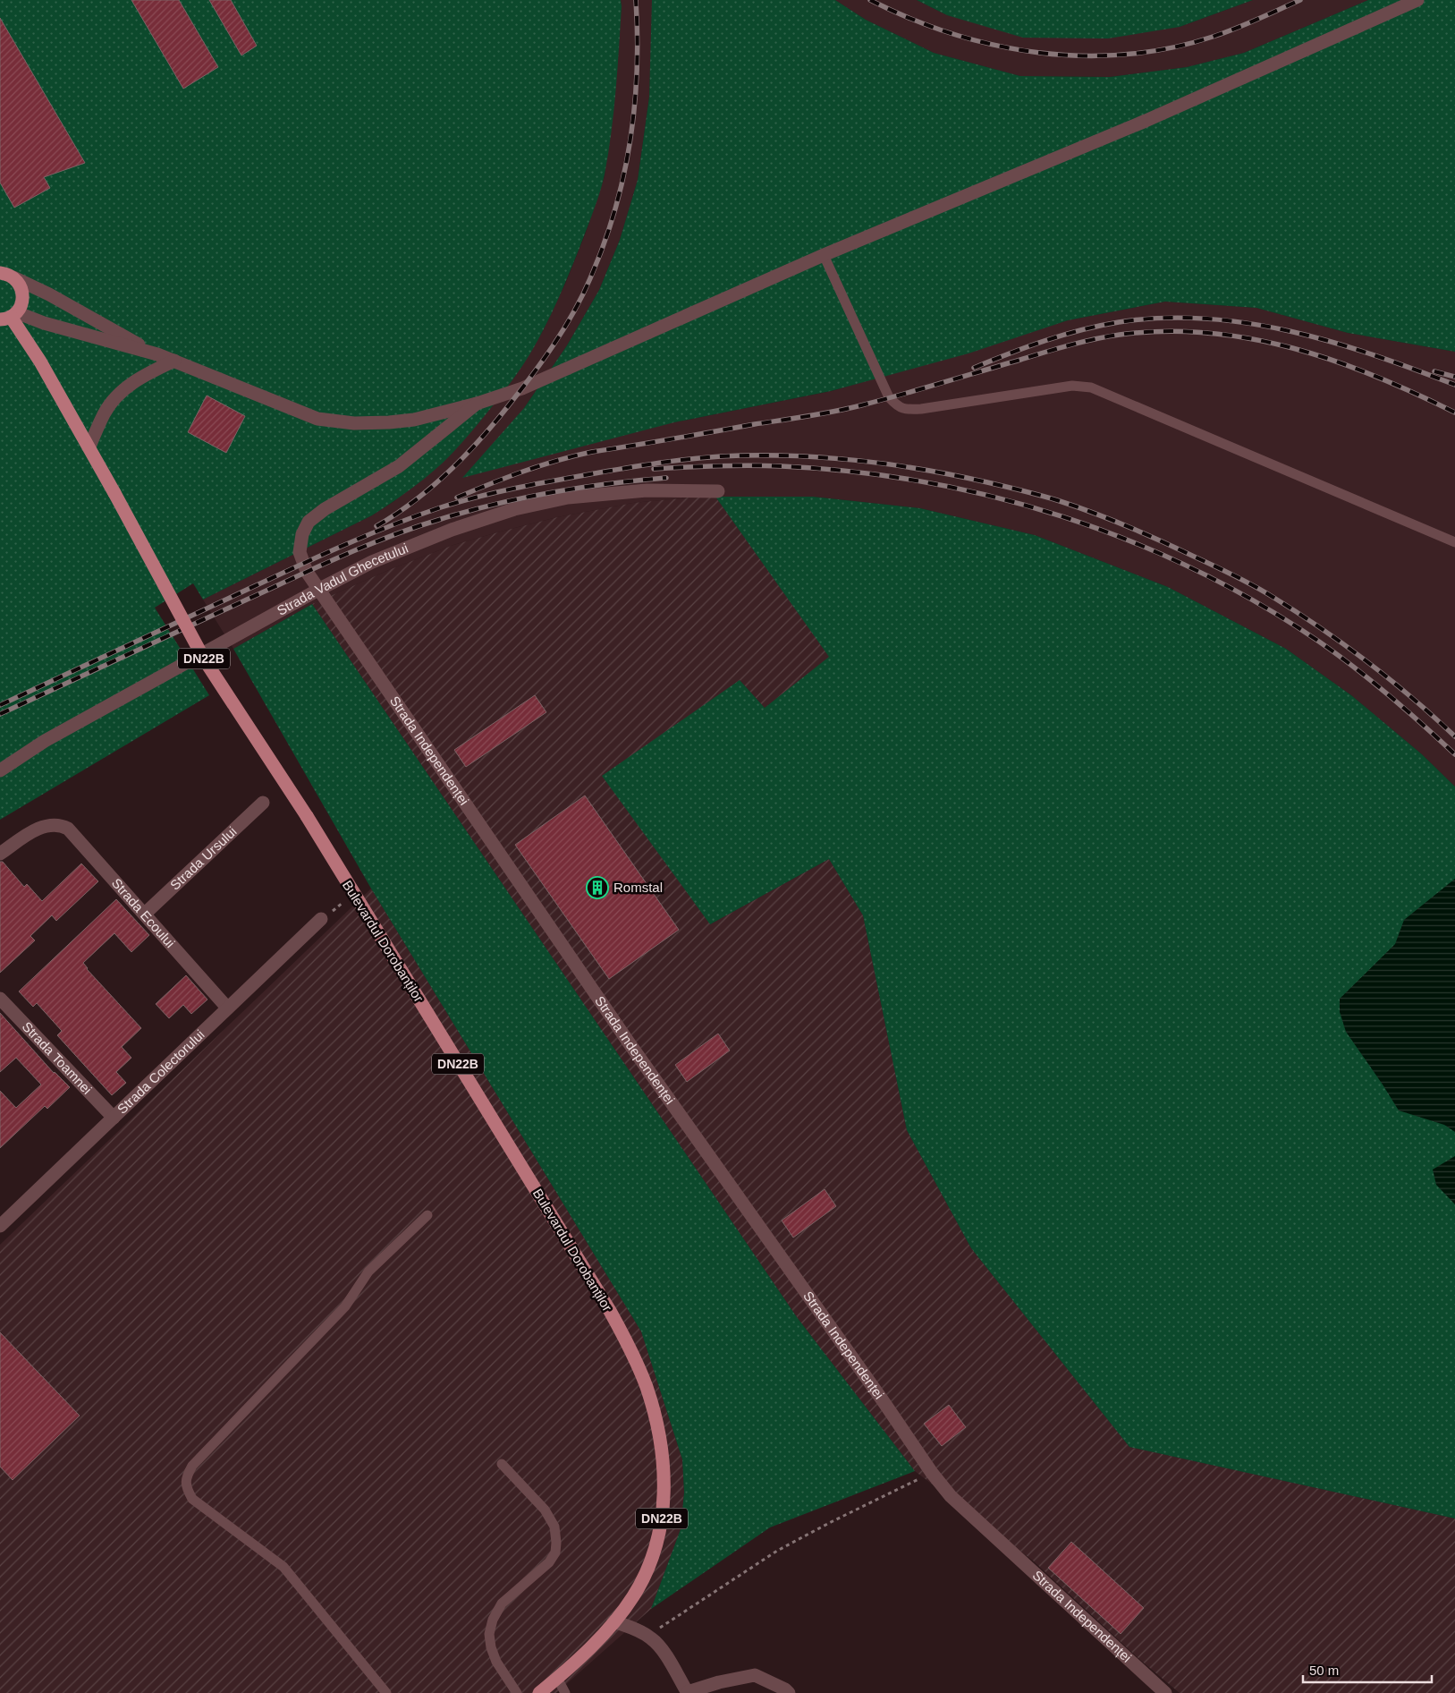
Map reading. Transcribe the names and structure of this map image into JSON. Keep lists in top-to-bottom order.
{
  "streets": {
    "main road": ["DN22B", "Bulevardul Dorobanților"],
    "street": [
      "Strada Vadul Ghecetului",
      "Strada Independenței",
      "Strada Ursului",
      "Strada Ecoului",
      "Strada Toamnei",
      "Strada Colectorului"
    ]
  },
  "crossings": [
    ["Strada Vadul Ghecetului", "Strada Independenței"],
    ["DN22B", "Bulevardul Dorobanților"],
    ["Strada Ursului", "Strada Ecoului"],
    ["Strada Ecoului", "Strada Colectorului"],
    ["Strada Toamnei", "Strada Colectorului"]
  ],
  "places": {
    "building": ["Romstal"]
  },
  "scale_bar": "50 m"
}
